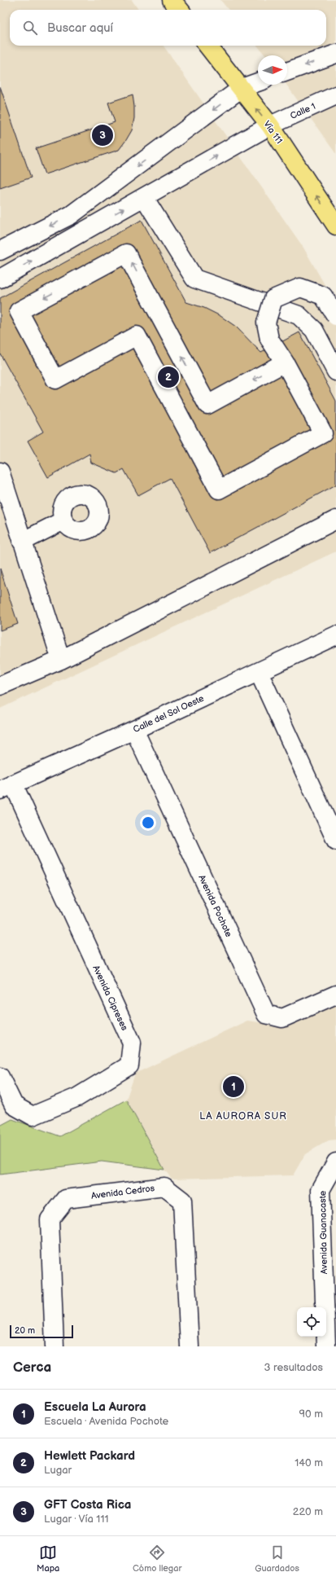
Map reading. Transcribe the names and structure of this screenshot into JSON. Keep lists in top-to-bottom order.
{
  "streets": {
    "main road": ["Vía 111"],
    "street": [
      "Calle 1",
      "Calle del Sol Oeste",
      "Avenida Pochote",
      "Avenida Cipreses",
      "Avenida Cedros",
      "Avenida Guanacaste"
    ]
  },
  "crossings": [
    ["Calle 1", "Vía 111"],
    ["Calle del Sol Oeste", "Avenida Pochote"],
    ["Calle del Sol Oeste", "Avenida Cipreses"]
  ],
  "one_way": ["Vía 111"],
  "districts": ["LA AURORA SUR"],
  "scale_bar": "20 m",
  "north": "right",
  "page": {
    "search": "Buscar aquí",
    "pins": ["3", "2", "1"],
    "scale": "20 m",
    "heading": ["Cerca", "3 resultados"],
    "list": [
      {
        "mark": "1",
        "name": "Escuela La Aurora",
        "note": "Escuela · Avenida Pochote",
        "value": "90 m"
      },
      {
        "mark": "2",
        "name": "Hewlett Packard",
        "note": "Lugar",
        "value": "140 m"
      },
      {
        "mark": "3",
        "name": "GFT Costa Rica",
        "note": "Lugar · Vía 111",
        "value": "220 m"
      }
    ],
    "nav": ["Mapa", "Cómo llegar", "Guardados"]
  }
}
